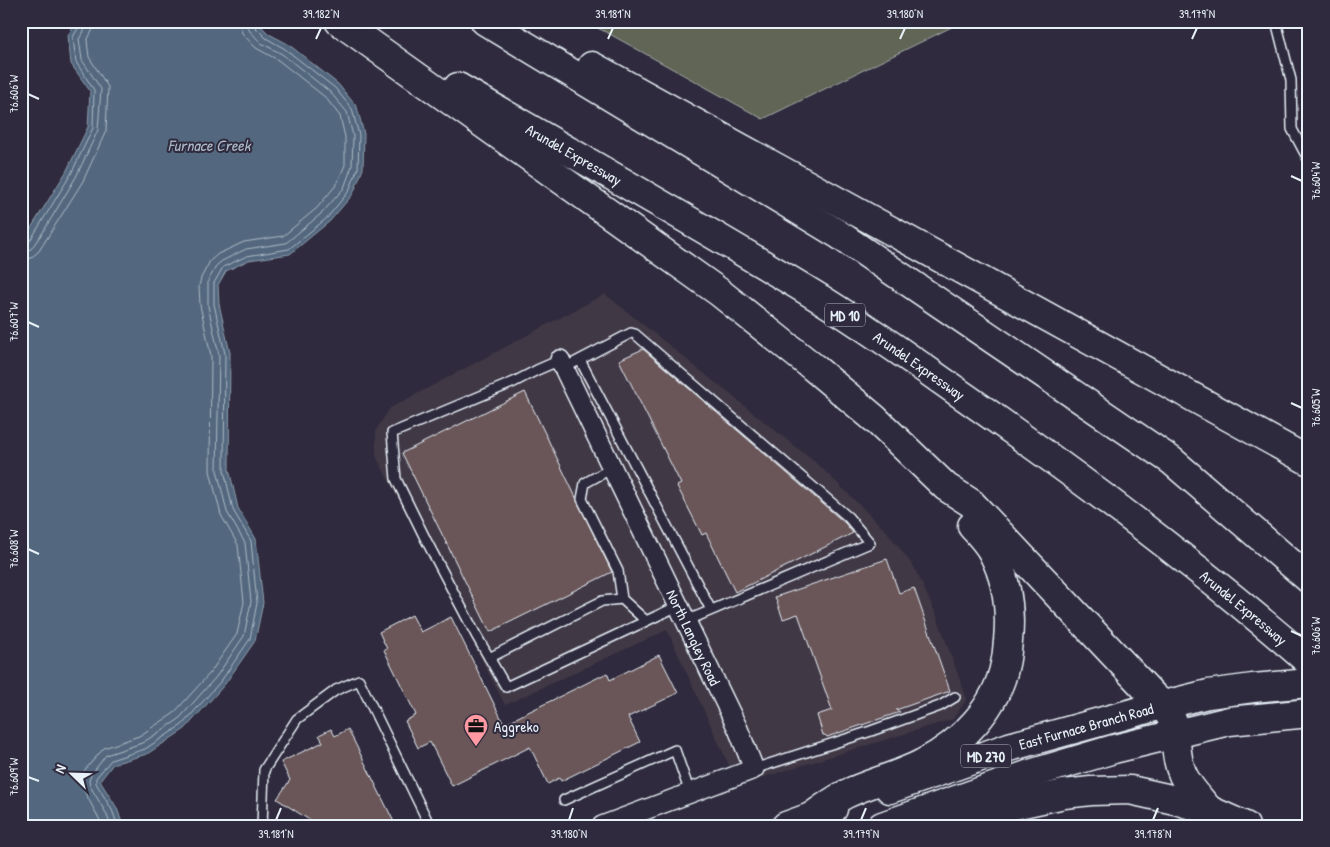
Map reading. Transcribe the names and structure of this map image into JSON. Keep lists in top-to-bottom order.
{
  "streets": {
    "main road": [
      "Arundel Expressway",
      "MD 10",
      "East Furnace Branch Road",
      "MD 270"
    ],
    "street": ["North Langley Road"]
  },
  "water": ["Furnace Creek"],
  "places": {
    "office": ["Aggreko"]
  },
  "north": "top left",
  "coordinates": [
    "39.182°N",
    "39.181°N",
    "39.180°N",
    "39.179°N",
    "76.606°W",
    "76.604°W",
    "76.607°W",
    "76.605°W",
    "76.608°W",
    "76.609°W",
    "39.178°N"
  ]
}
